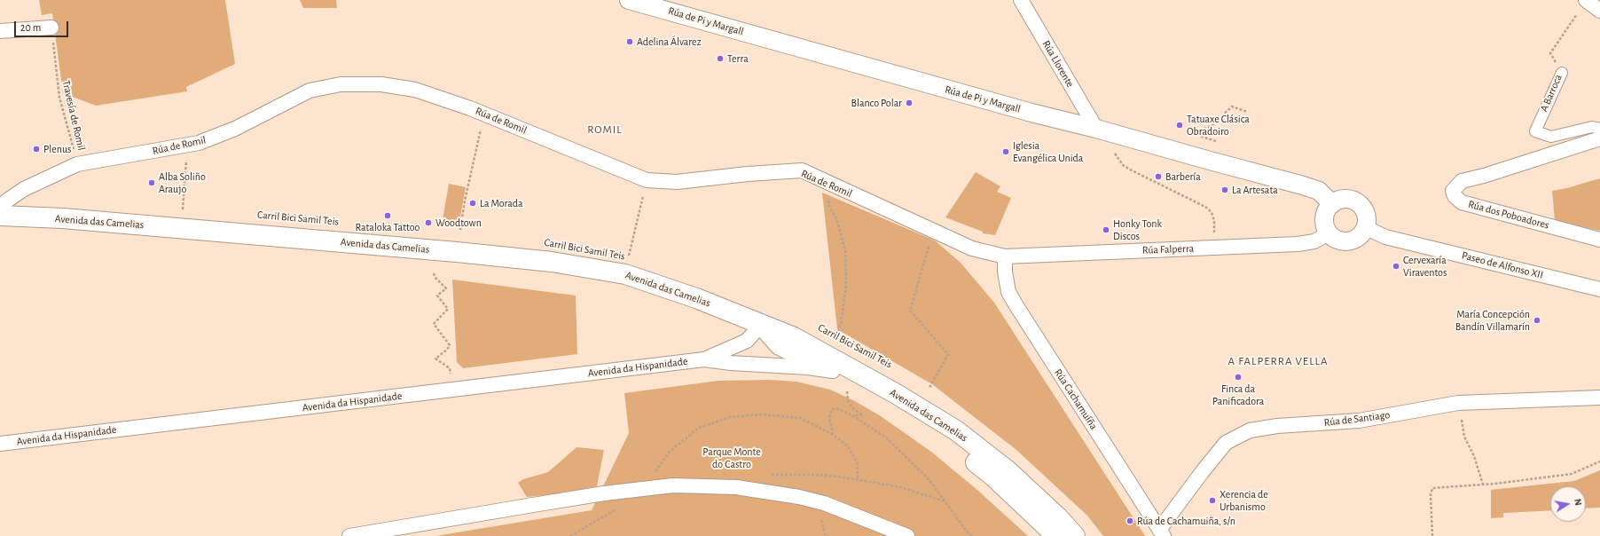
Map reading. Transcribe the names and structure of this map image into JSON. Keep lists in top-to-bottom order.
{
  "streets": {
    "main road": ["Avenida das Camelias"],
    "street": [
      "Rúa de Pi y Margall",
      "Rúa Llorente",
      "A Barroca",
      "Rúa de Romil",
      "Rúa dos Poboadores",
      "Rúa Falperra",
      "Paseo de Alfonso XII",
      "Avenida da Hispanidade",
      "Rúa Cachamuíña",
      "Rúa de Santiago"
    ],
    "path": ["Travesía de Romil"]
  },
  "crossings": [
    ["Rúa de Pi y Margall", "Rúa Llorente"],
    ["Rúa de Pi y Margall", "Rúa Falperra"],
    ["Rúa de Pi y Margall", "Paseo de Alfonso XII"],
    ["Rúa de Romil", "Rúa Falperra"],
    ["Rúa de Romil", "Rúa Cachamuíña"],
    ["Avenida das Camelias", "Avenida da Hispanidade"],
    ["Rúa Falperra", "Paseo de Alfonso XII"],
    ["Rúa Falperra", "Rúa Cachamuíña"],
    ["Rúa Cachamuíña", "Rúa de Santiago"]
  ],
  "districts": ["ROMIL", "A FALPERRA VELLA"],
  "parks": ["Parque Monte do Castro"],
  "places": [
    "Adelina Álvarez",
    "Terra",
    "Blanco Polar",
    "Tatuaxe Clásica Obradoiro",
    "Plenus",
    "Iglesia Evangélica Unida",
    "Barbería",
    "Alba Soliño Araujo",
    "La Artesata",
    "La Morada",
    "Rataloka Tattoo",
    "Woodtown",
    "Honky Tonk Discos",
    "Cervexaría Viraventos",
    "María Concepción Bandín Villamarín",
    "Finca da Panificadora",
    "Xerencia de Urbanismo",
    "Rúa de Cachamuiña, s/n"
  ],
  "scale_bar": "20 m",
  "north": "right"
}
